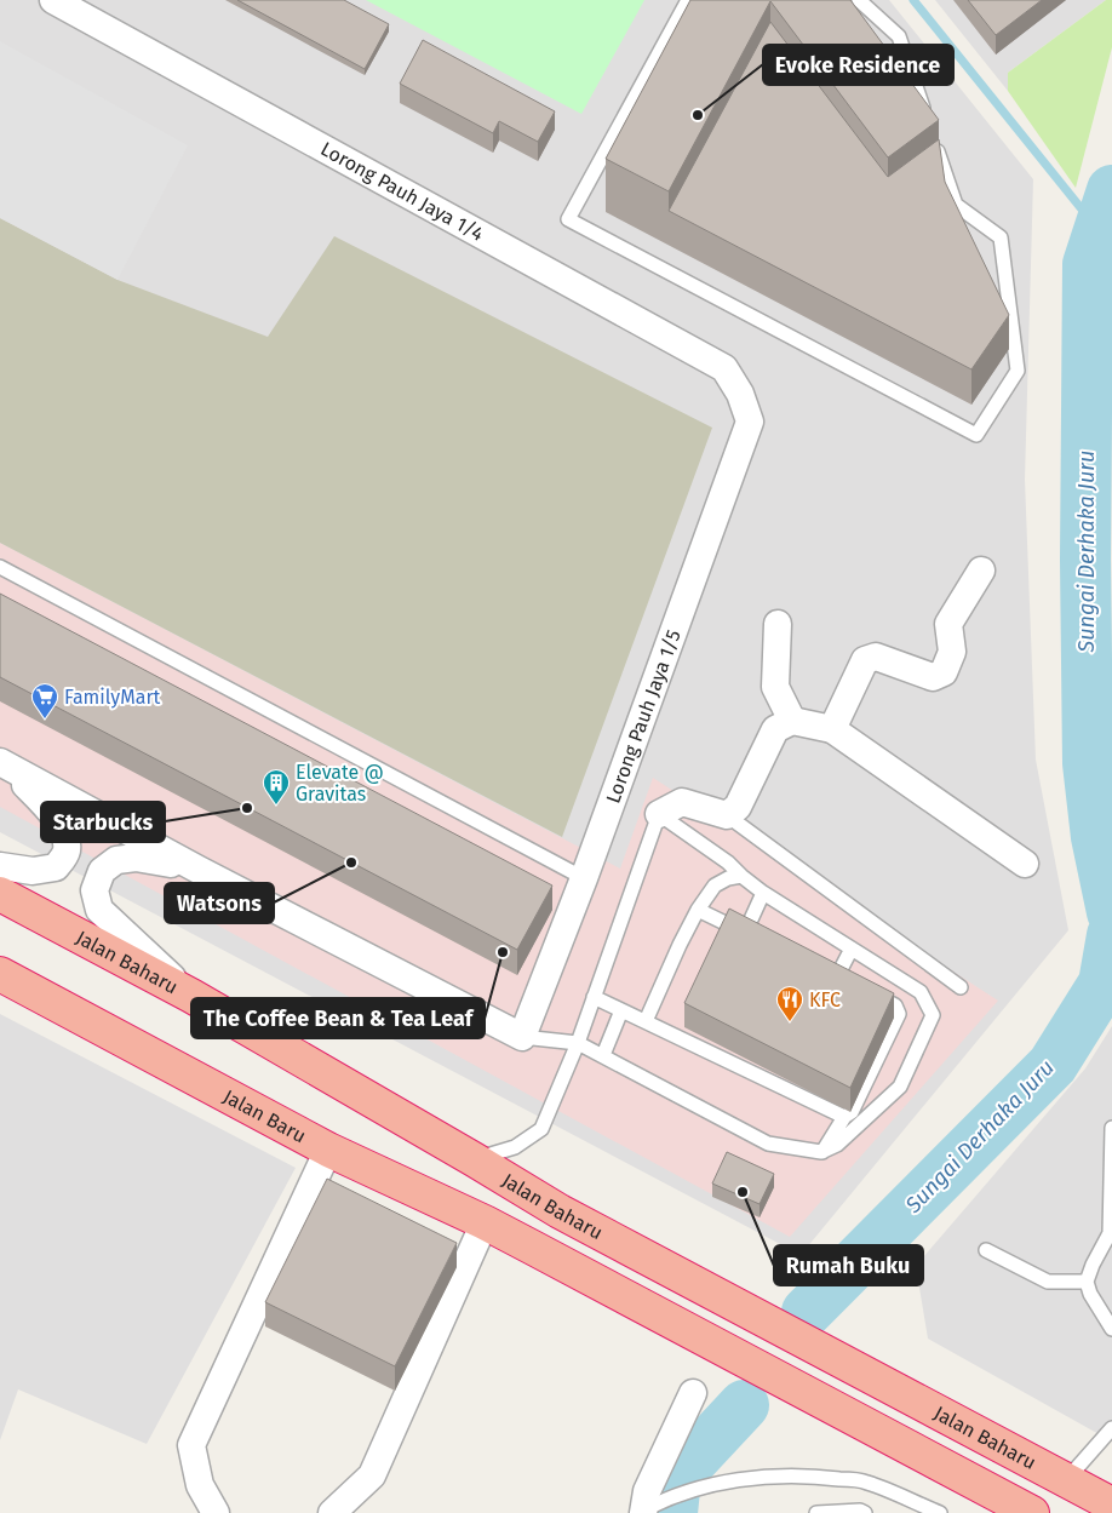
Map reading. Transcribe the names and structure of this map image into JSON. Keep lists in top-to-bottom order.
{
  "streets": {
    "highway": ["Jalan Baharu", "Jalan Baru"],
    "street": ["Lorong Pauh Jaya 1/4", "Lorong Pauh Jaya 1/5"]
  },
  "crossings": [
    ["Lorong Pauh Jaya 1/4", "Lorong Pauh Jaya 1/5"]
  ],
  "water": ["Sungai Derhaka Juru"],
  "places": {
    "other": [
      "Evoke Residence",
      "Starbucks",
      "Watsons",
      "The Coffee Bean & Tea Leaf",
      "Rumah Buku"
    ],
    "supermarket": ["FamilyMart"],
    "building": ["Elevate @ Gravitas"],
    "restaurant": ["KFC"]
  }
}
